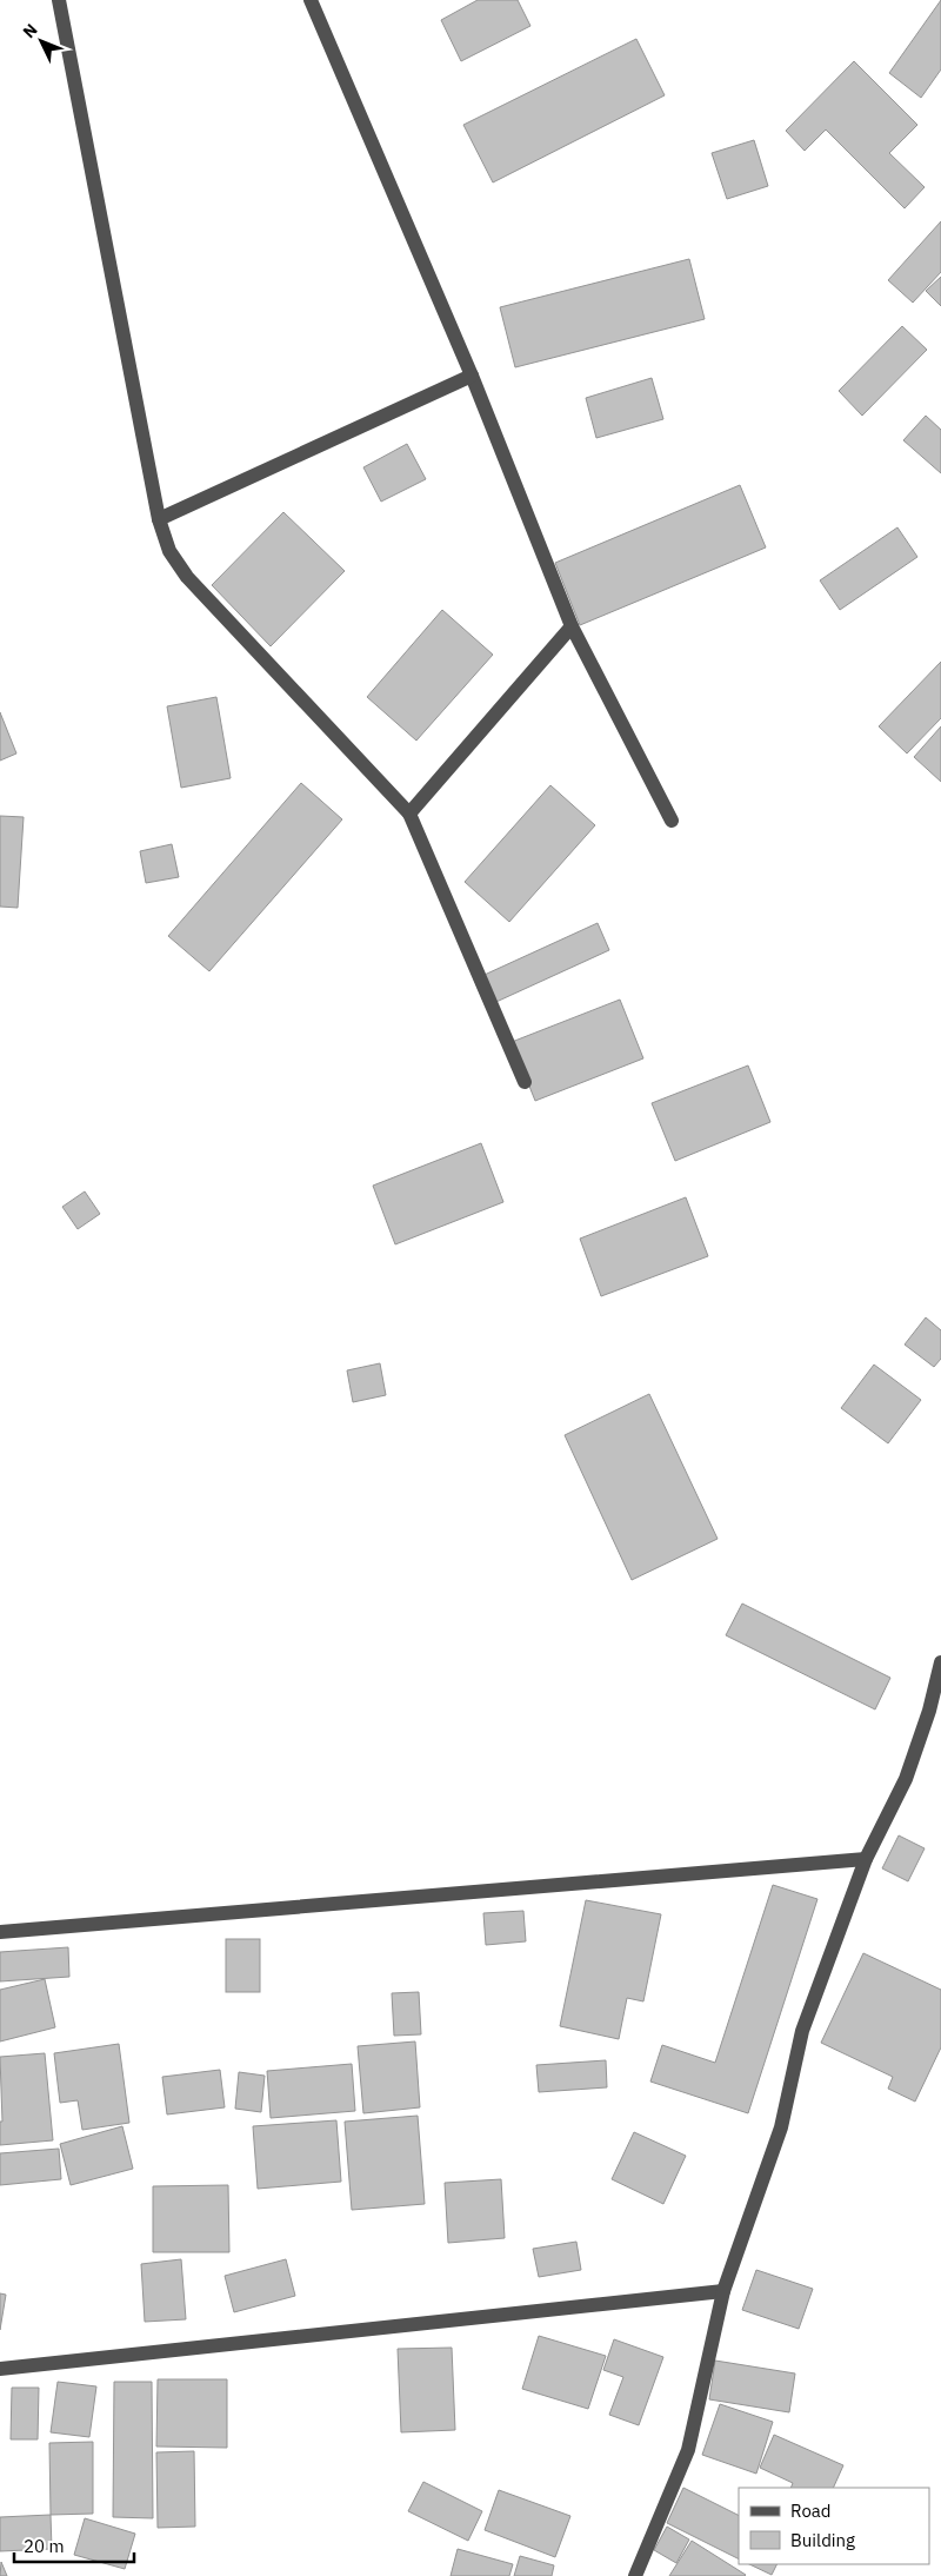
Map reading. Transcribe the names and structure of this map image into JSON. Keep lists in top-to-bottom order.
{
  "legend": ["Road", "Building"],
  "scale_bar": "20 m",
  "north": "top left"
}
